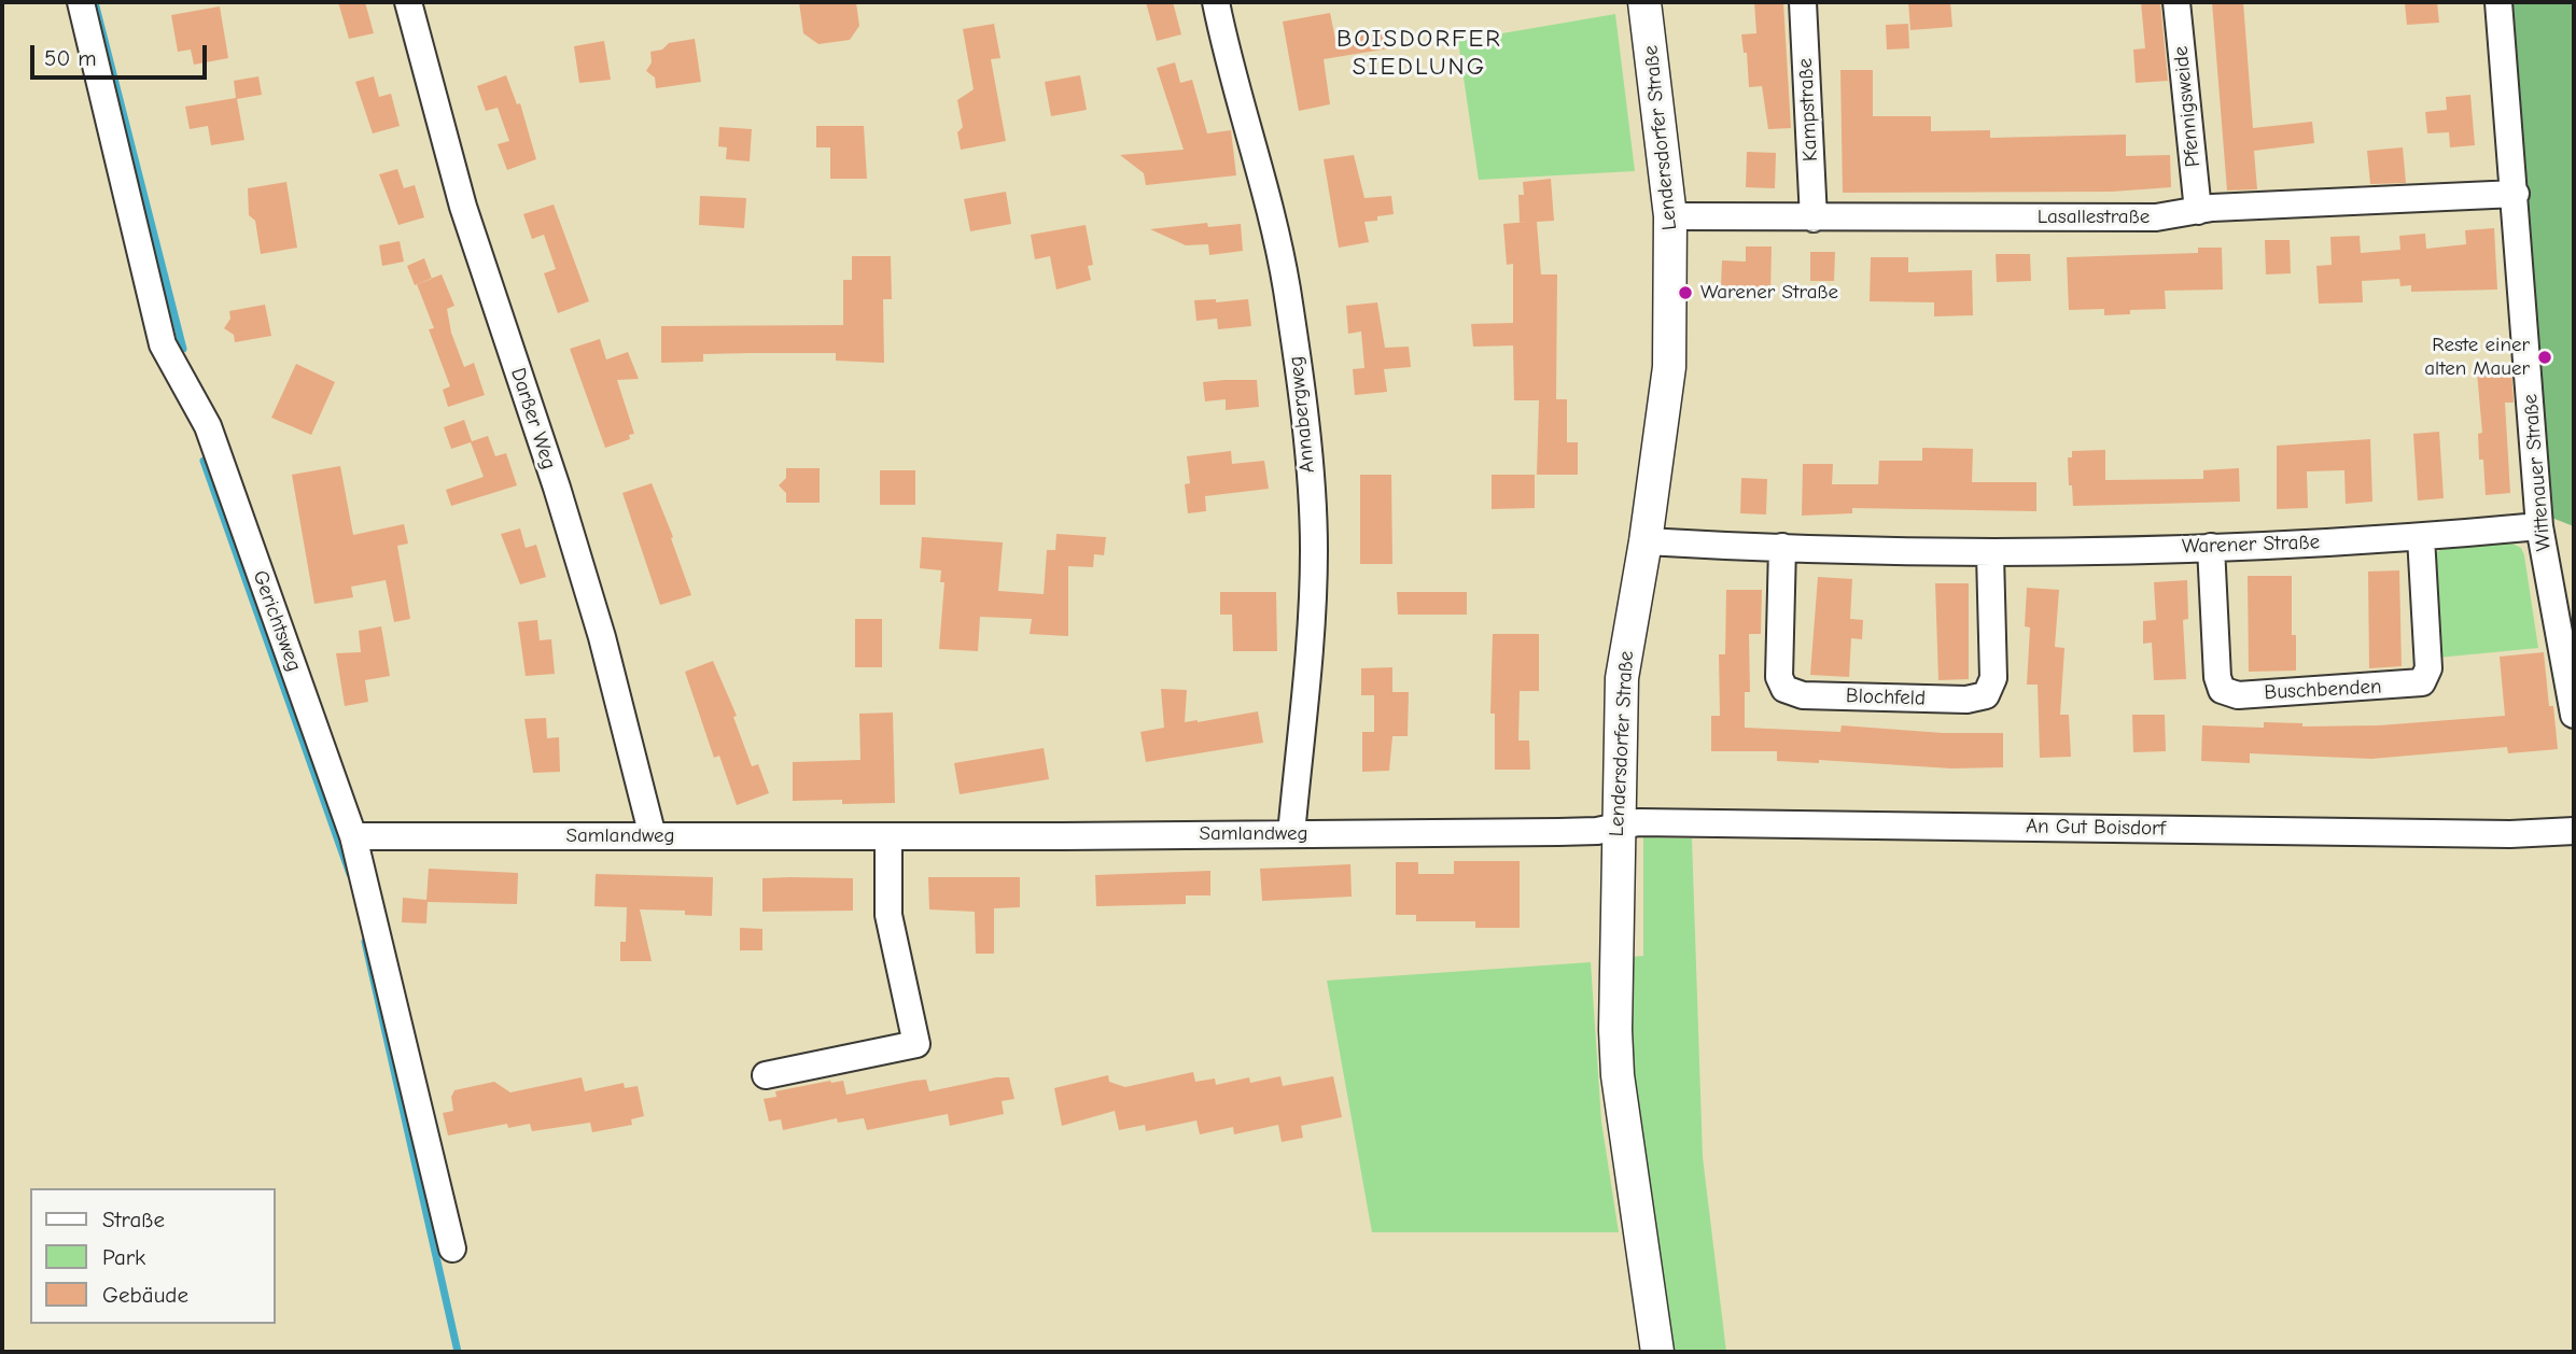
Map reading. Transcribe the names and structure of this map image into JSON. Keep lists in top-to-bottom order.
{
  "streets": {
    "street": [
      "Pfennigsweide",
      "Kampstraße",
      "Lendersdorfer Straße",
      "Lasallestraße",
      "Annabergweg",
      "Darßer Weg",
      "Wittenauer Straße",
      "Warener Straße",
      "Gerichtsweg",
      "Buschbenden",
      "Blochfeld",
      "An Gut Boisdorf",
      "Samlandweg"
    ]
  },
  "crossings": [
    ["Pfennigsweide", "Lasallestraße"],
    ["Kampstraße", "Lasallestraße"],
    ["Lendersdorfer Straße", "Lasallestraße"],
    ["Lendersdorfer Straße", "Warener Straße"],
    ["Lendersdorfer Straße", "An Gut Boisdorf"],
    ["Lendersdorfer Straße", "Samlandweg"],
    ["Lasallestraße", "Wittenauer Straße"],
    ["Annabergweg", "Samlandweg"],
    ["Darßer Weg", "Samlandweg"],
    ["Wittenauer Straße", "Warener Straße"],
    ["Warener Straße", "Buschbenden"],
    ["Warener Straße", "Blochfeld"],
    ["Gerichtsweg", "Samlandweg"],
    ["An Gut Boisdorf", "Samlandweg"]
  ],
  "districts": ["BOISDORFER SIEDLUNG"],
  "places": ["Warener Straße", "Reste einer alten Mauer"],
  "legend": ["Straße", "Park", "Gebäude"],
  "scale_bar": "50 m"
}
